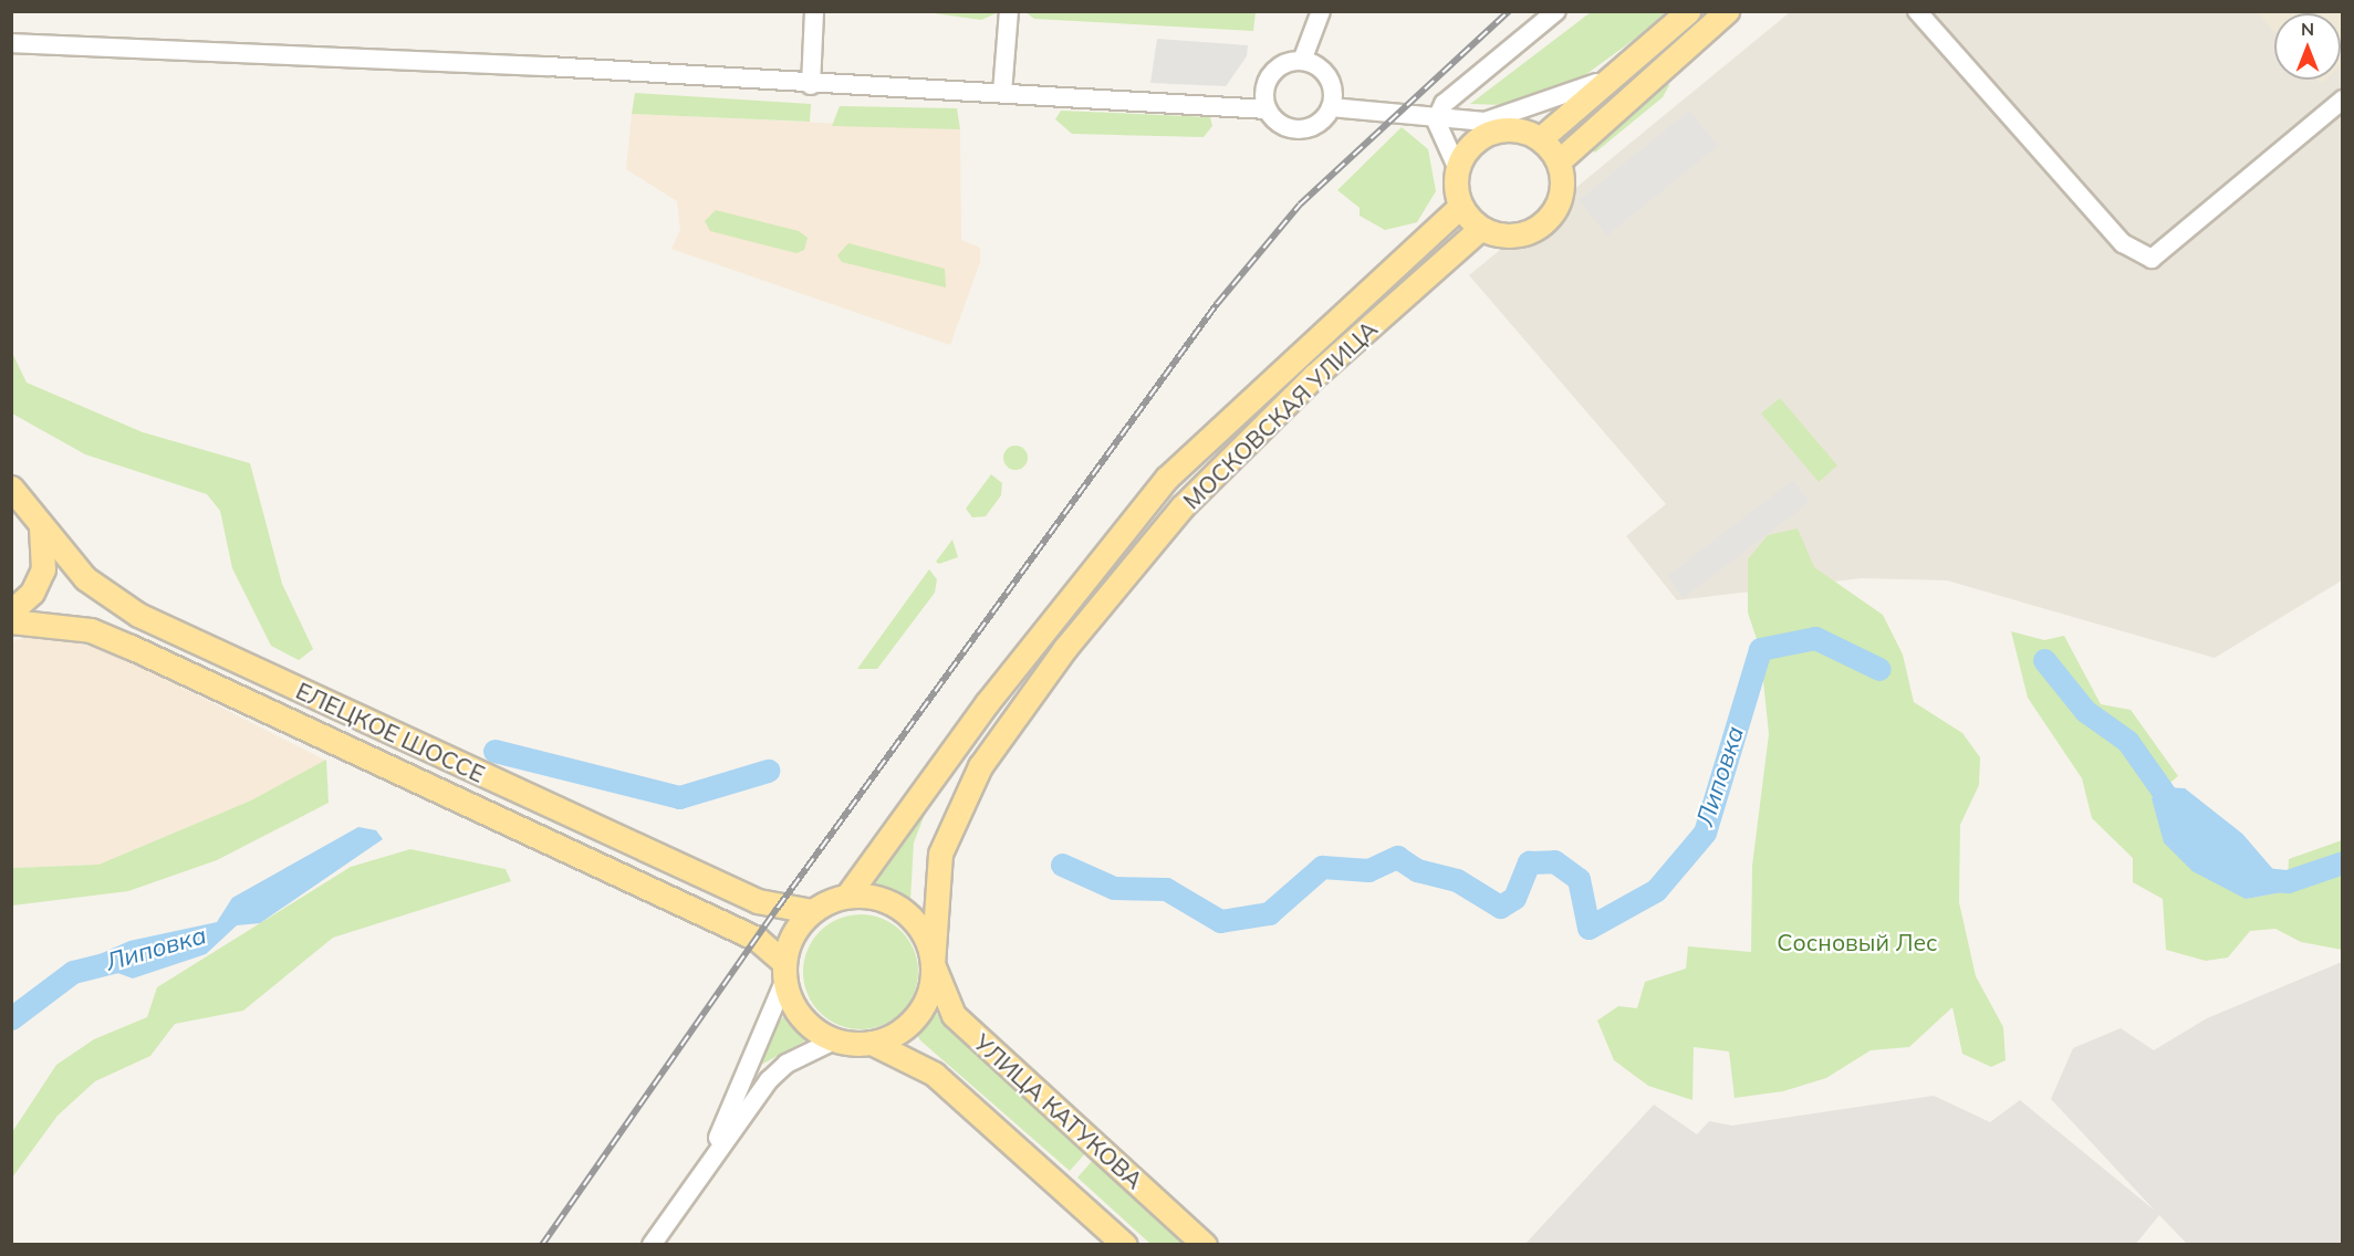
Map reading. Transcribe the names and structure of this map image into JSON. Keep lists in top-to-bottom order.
{
  "streets": {
    "main road": ["МОСКОВСКАЯ УЛИЦА", "ЕЛЕЦКОЕ ШОССЕ", "УЛИЦА КАТУКОВА"]
  },
  "crossings": [
    ["МОСКОВСКАЯ УЛИЦА", "ЕЛЕЦКОЕ ШОССЕ"],
    ["МОСКОВСКАЯ УЛИЦА", "УЛИЦА КАТУКОВА"],
    ["ЕЛЕЦКОЕ ШОССЕ", "УЛИЦА КАТУКОВА"]
  ],
  "water": ["Липовка"],
  "parks": ["Сосновый Лес"],
  "north": "top"
}
